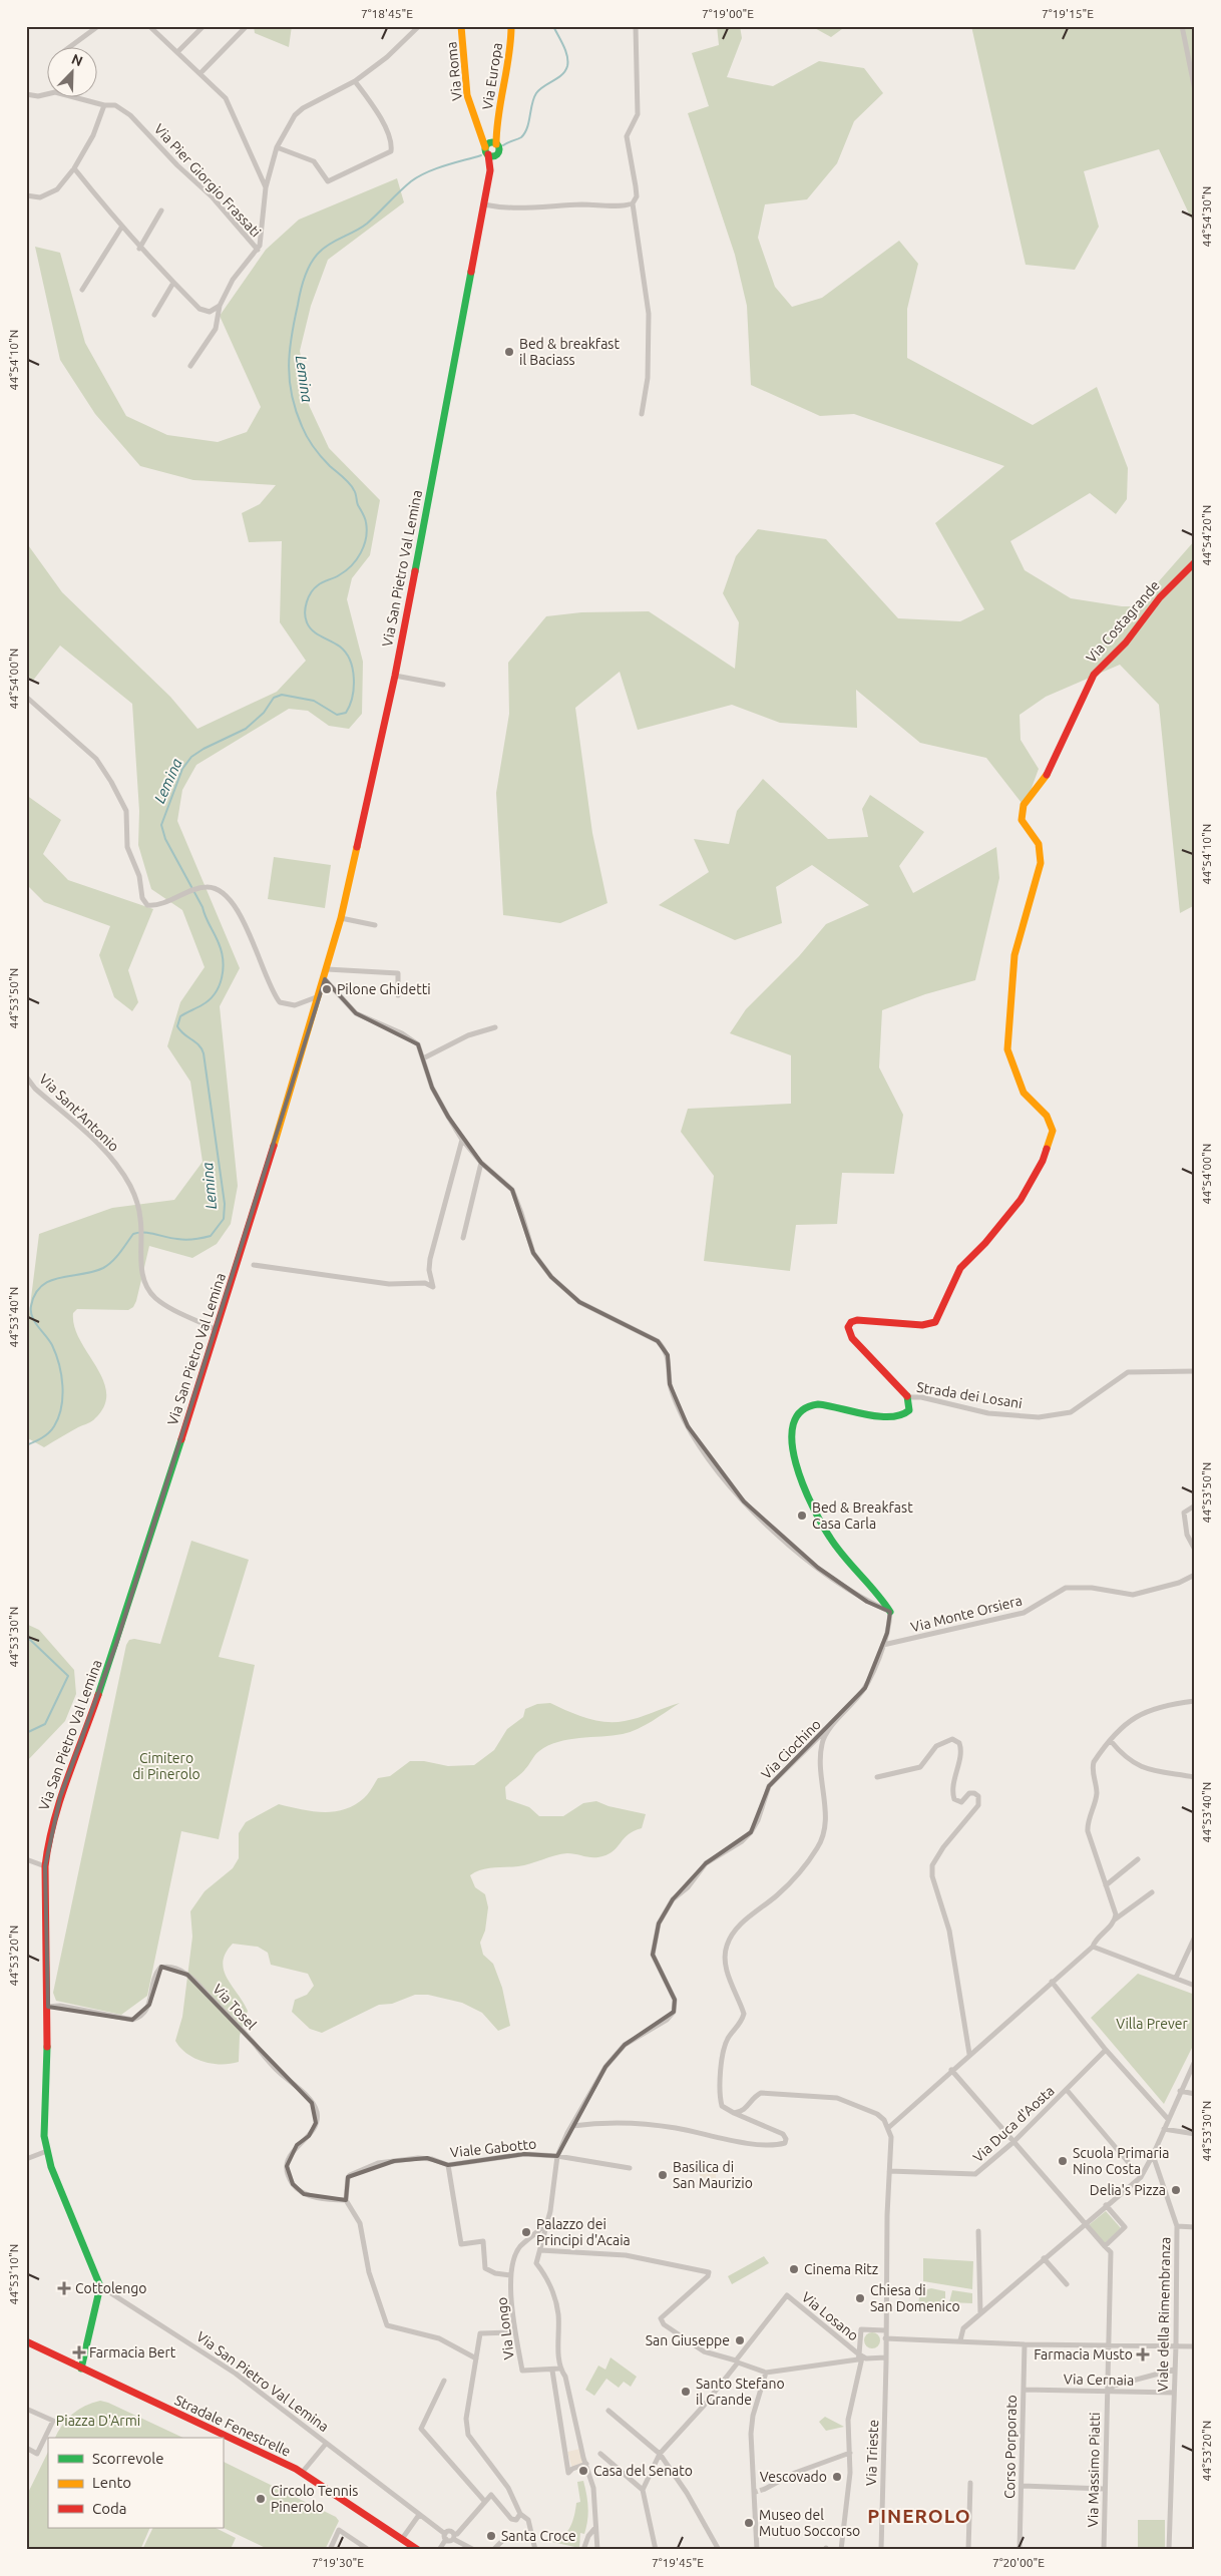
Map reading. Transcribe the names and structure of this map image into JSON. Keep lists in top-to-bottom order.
{
  "streets": {
    "street": [
      "Via Roma",
      "Via Europa",
      "Via Pier Giorgio Frassati",
      "Via San Pietro Val Lemina",
      "Via Costagrande",
      "Via Sant'Antonio",
      "Strada dei Losani",
      "Via Monte Orsiera",
      "Via Ciochino",
      "Via Tosel",
      "Via Duca d'Aosta",
      "Viale Gabotto",
      "Viale della Rimembranza",
      "Via Losano",
      "Via Longo",
      "Via Cernaia",
      "Stradale Fenestrelle",
      "Corso Porporato",
      "Via Trieste",
      "Via Massimo Piatti"
    ]
  },
  "crossings": [
    ["Via Roma", "Via Europa"],
    ["Via Roma", "Via San Pietro Val Lemina"],
    ["Via Europa", "Via San Pietro Val Lemina"],
    ["Via San Pietro Val Lemina", "Via Sant'Antonio"],
    ["Via San Pietro Val Lemina", "Via Tosel"],
    ["Via Costagrande", "Strada dei Losani"],
    ["Via Tosel", "Viale Gabotto"],
    ["Via Duca d'Aosta", "Via Trieste"],
    ["Viale della Rimembranza", "Via Cernaia"],
    ["Via Cernaia", "Corso Porporato"],
    ["Via Cernaia", "Via Massimo Piatti"]
  ],
  "districts": ["PINEROLO"],
  "water": ["Lemina"],
  "parks": ["Cimitero di Pinerolo", "Villa Prever", "Piazza D'Armi"],
  "places": {
    "other": [
      "Bed & breakfast il Baciass",
      "Pilone Ghidetti",
      "Bed & Breakfast Casa Carla",
      "Scuola Primaria Nino Costa",
      "Basilica di San Maurizio",
      "Delia's Pizza",
      "Palazzo dei Principi d'Acaia",
      "Cinema Ritz",
      "Chiesa di San Domenico",
      "San Giuseppe",
      "Santo Stefano il Grande",
      "Casa del Senato",
      "Vescovado",
      "Circolo Tennis Pinerolo",
      "Museo del Mutuo Soccorso",
      "Santa Croce"
    ],
    "health": ["Cottolengo", "Farmacia Bert", "Farmacia Musto"]
  },
  "legend": ["Scorrevole", "Lento", "Coda"],
  "north": "top right",
  "coordinates": [
    "7°18'45\"E",
    "7°19'00\"E",
    "7°19'15\"E",
    "44°54'30\"N",
    "44°54'10\"N",
    "44°54'20\"N",
    "44°54'00\"N",
    "44°53'50\"N",
    "44°53'40\"N",
    "44°53'30\"N",
    "44°53'20\"N",
    "44°53'10\"N",
    "7°19'30\"E",
    "7°19'45\"E",
    "7°20'00\"E"
  ]
}
